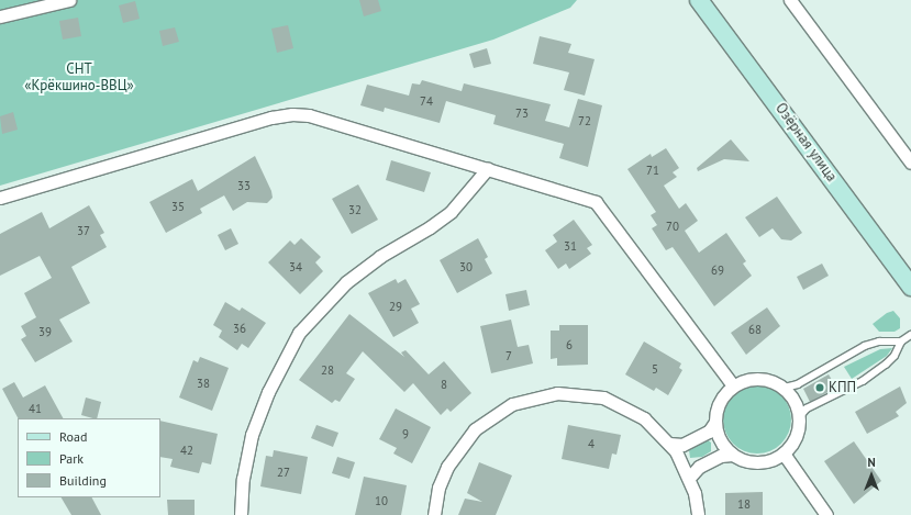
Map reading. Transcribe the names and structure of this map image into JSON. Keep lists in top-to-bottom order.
{
  "streets": {
    "main road": ["Озёрная улица"]
  },
  "parks": ["СНТ «Крёкшино-ВВЦ»"],
  "places": ["КПП"],
  "house_numbers": [
    "74",
    "73",
    "72",
    "71",
    "33",
    "35",
    "32",
    "70",
    "37",
    "31",
    "34",
    "30",
    "69",
    "29",
    "36",
    "68",
    "39",
    "6",
    "7",
    "5",
    "28",
    "38",
    "8",
    "41",
    "9",
    "4",
    "42",
    "27",
    "10",
    "18"
  ],
  "legend": ["Road", "Park", "Building"],
  "north": "top"
}
